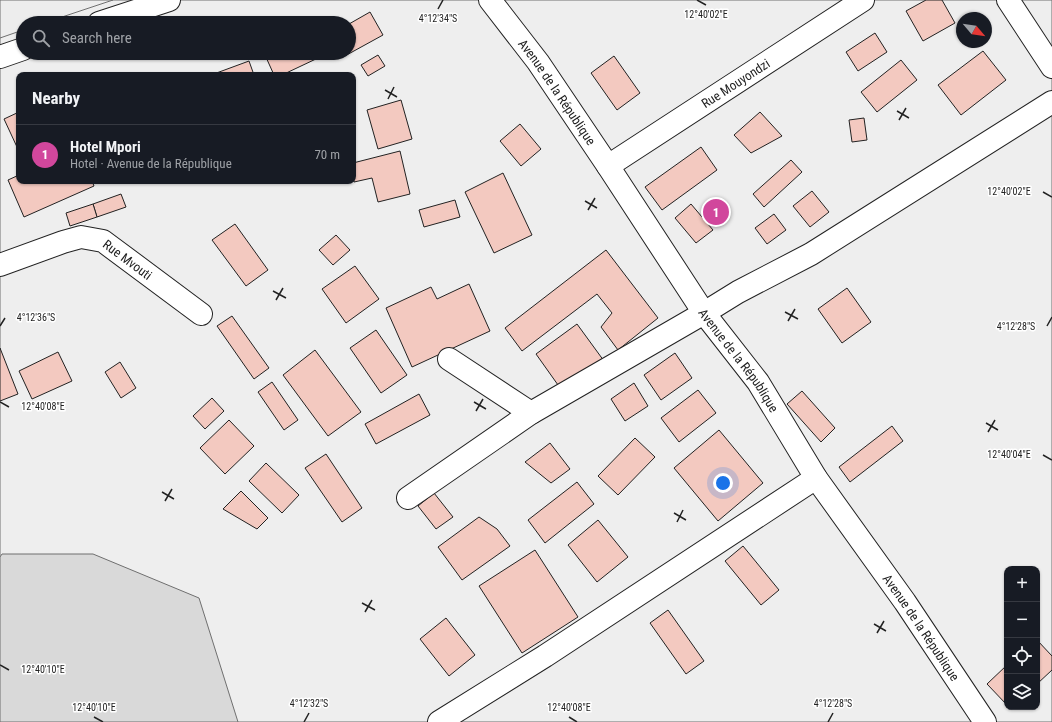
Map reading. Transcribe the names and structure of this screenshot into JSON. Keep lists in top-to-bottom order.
{
  "streets": {
    "street": ["Rue Mouyondzi", "Avenue de la République", "Rue Mvouti"]
  },
  "crossings": [
    ["Rue Mouyondzi", "Avenue de la République"]
  ],
  "north": "bottom right",
  "page": {
    "search": "Search here",
    "heading": "Nearby",
    "list": [
      {
        "mark": "1",
        "name": "Hotel Mpori",
        "note": "Hotel · Avenue de la République",
        "value": "70 m"
      }
    ],
    "pins": "1",
    "map_buttons": ["+", "−"]
  },
  "coordinates": [
    "12°40'02\"E",
    "4°12'34\"S",
    "4°12'36\"S",
    "4°12'28\"S",
    "12°40'08\"E",
    "12°40'04\"E",
    "12°40'10\"E",
    "4°12'32\"S"
  ]
}
